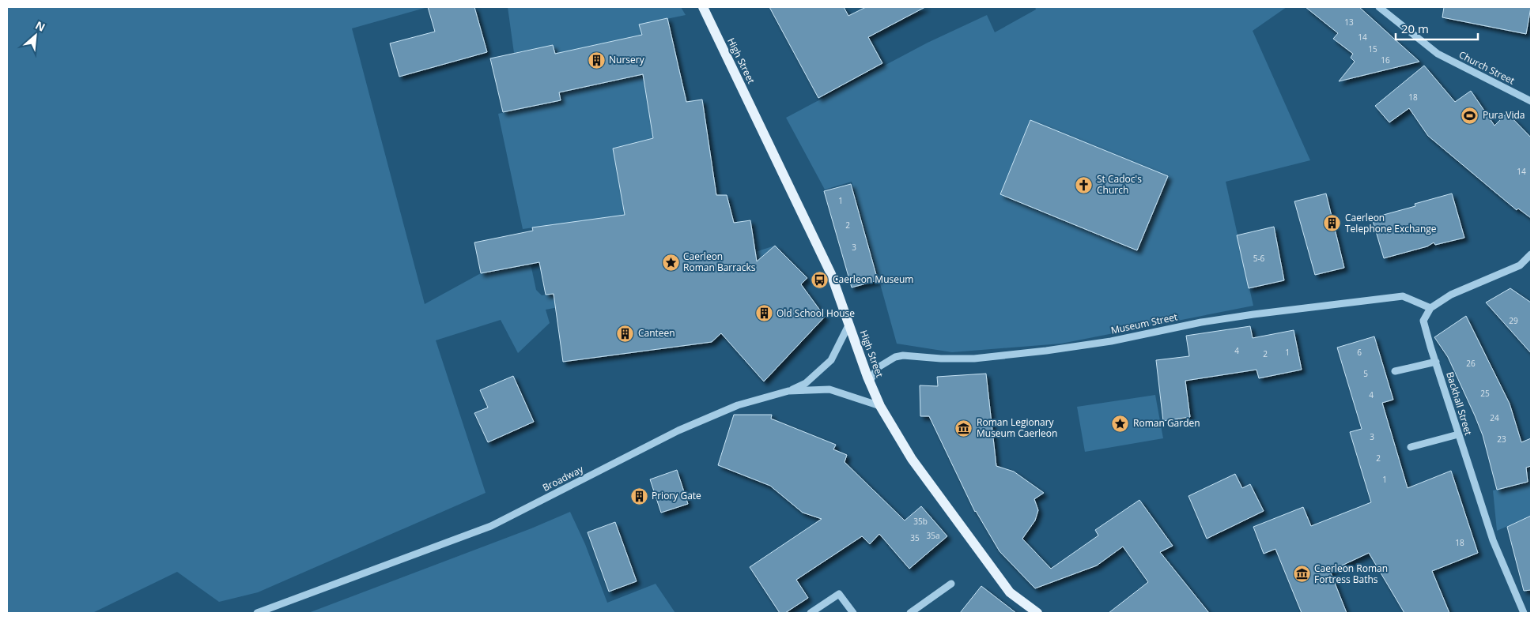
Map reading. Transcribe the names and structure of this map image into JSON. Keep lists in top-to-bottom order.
{
  "streets": {
    "main road": ["High Street"],
    "street": [
      "Church Street",
      "Museum Street",
      "Backhall Street",
      "Broadway"
    ]
  },
  "crossings": [
    ["High Street", "Museum Street"],
    ["High Street", "Broadway"],
    ["Museum Street", "Backhall Street"]
  ],
  "places": {
    "building": [
      "Nursery",
      "Caerleon Telephone Exchange",
      "Old School House",
      "Canteen",
      "Priory Gate"
    ],
    "sports": ["Pura Vida"],
    "church": ["St Cadoc's Church"],
    "place": ["Caerleon Roman Barracks", "Roman Garden"],
    "bus stop": ["Caerleon Museum"],
    "museum": ["Roman Legionary Museum Caerleon", "Caerleon Roman Fortress Baths"]
  },
  "house_numbers": [
    "13",
    "14",
    "15",
    "16",
    "18",
    "14",
    "1",
    "2",
    "3",
    "5-6",
    "29",
    "4",
    "1",
    "6",
    "2",
    "26",
    "5",
    "25",
    "4",
    "24",
    "3",
    "23",
    "2",
    "1",
    "35b",
    "35a",
    "35",
    "18"
  ],
  "scale_bar": "20 m",
  "north": "top right"
}
